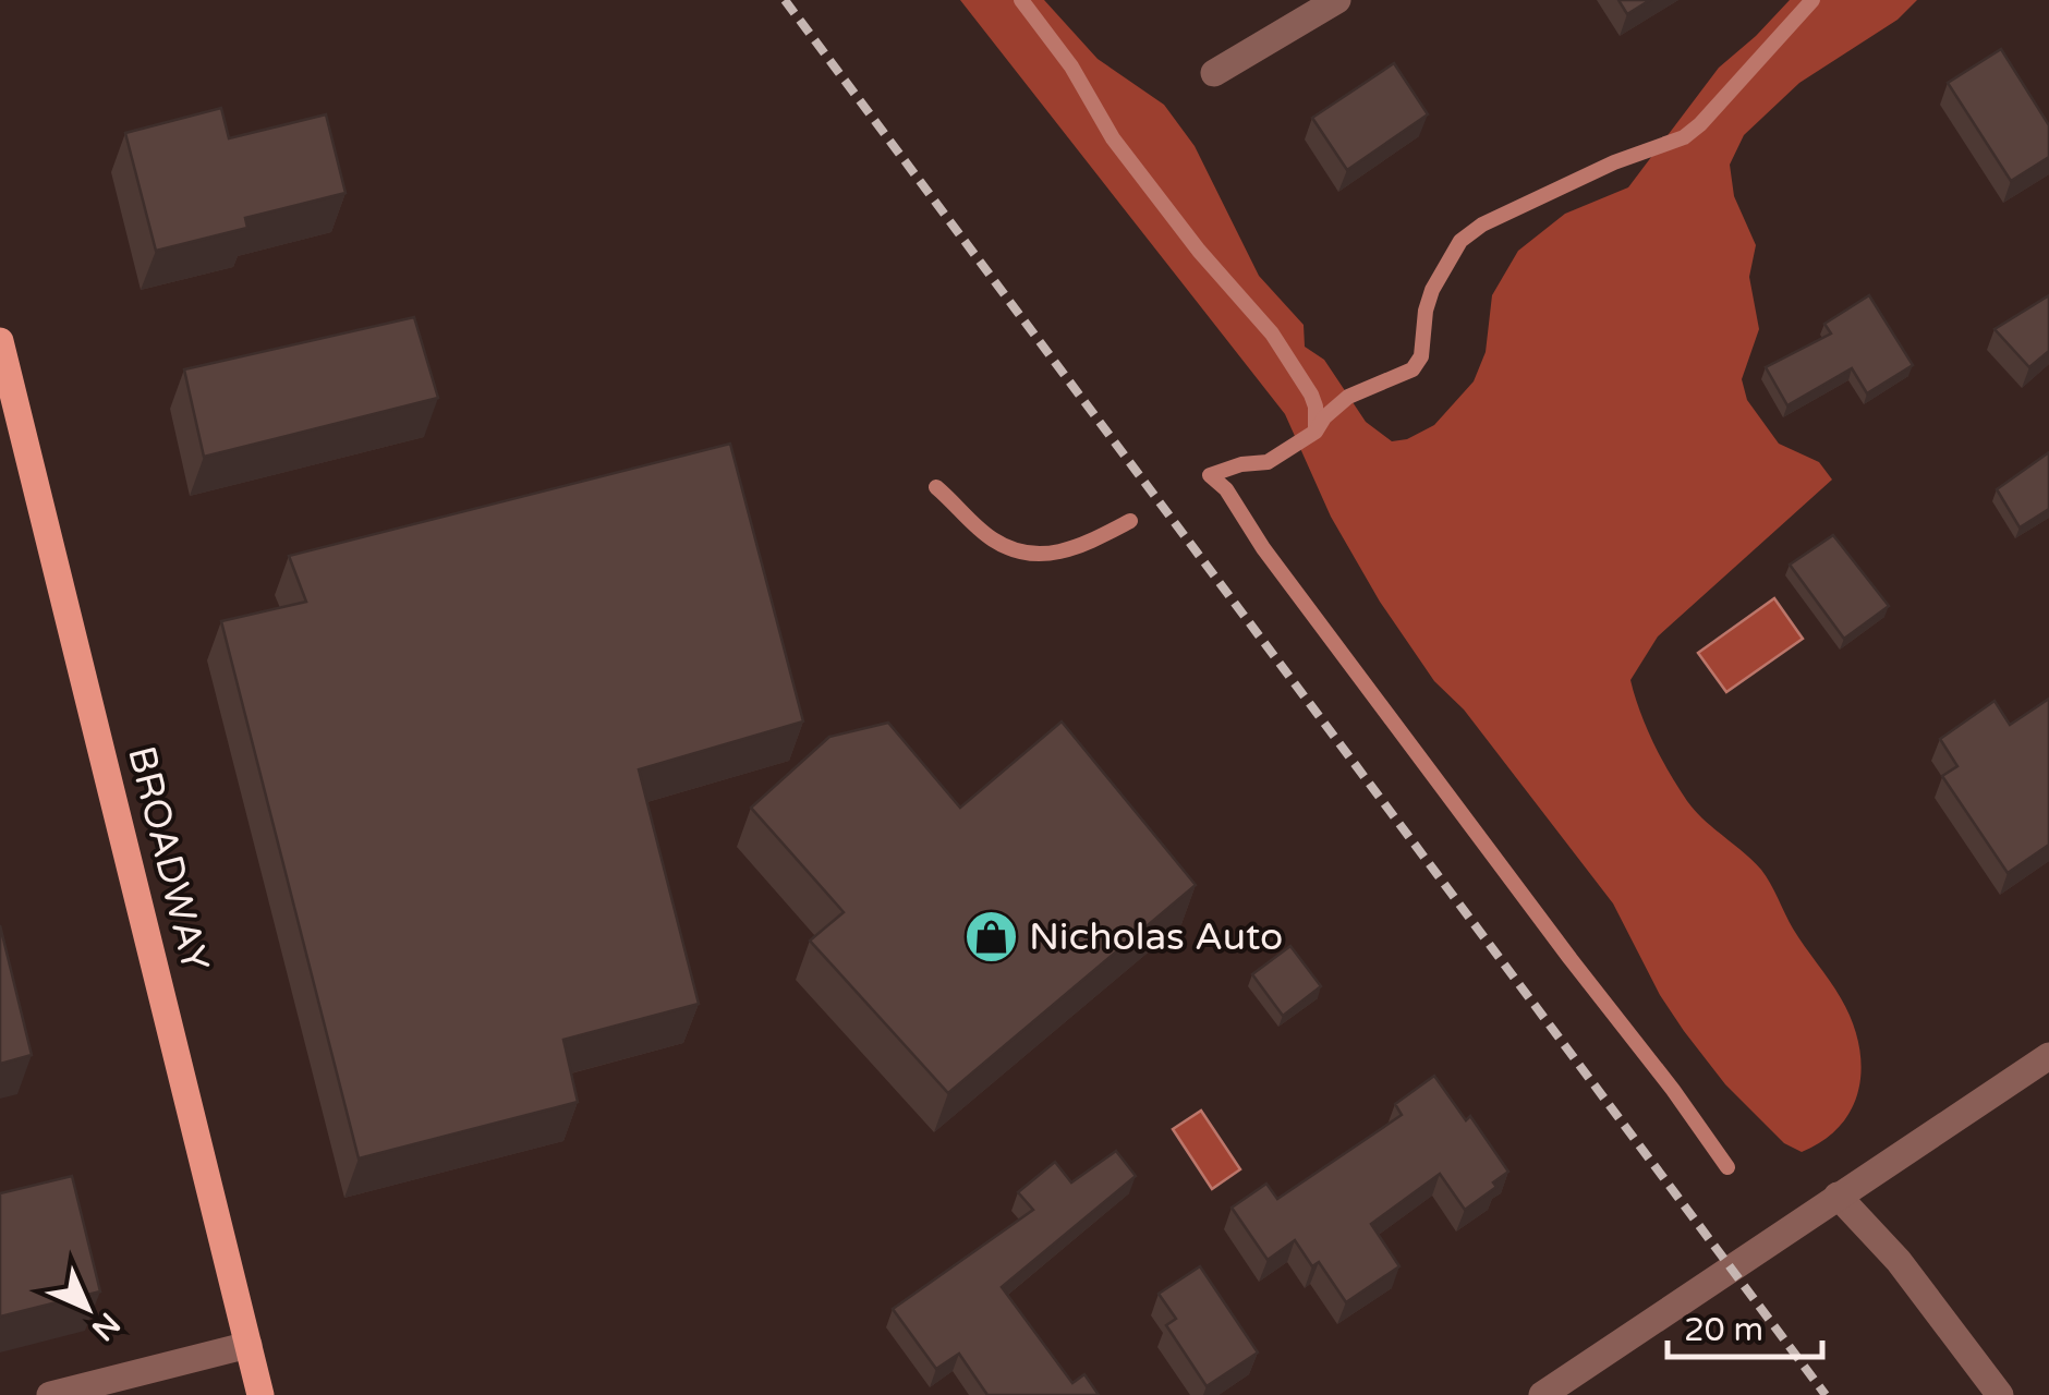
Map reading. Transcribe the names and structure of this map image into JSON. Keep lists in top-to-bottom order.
{
  "streets": {
    "main road": ["BROADWAY"]
  },
  "places": {
    "shop": ["Nicholas Auto"]
  },
  "scale_bar": "20 m",
  "north": "bottom right"
}
